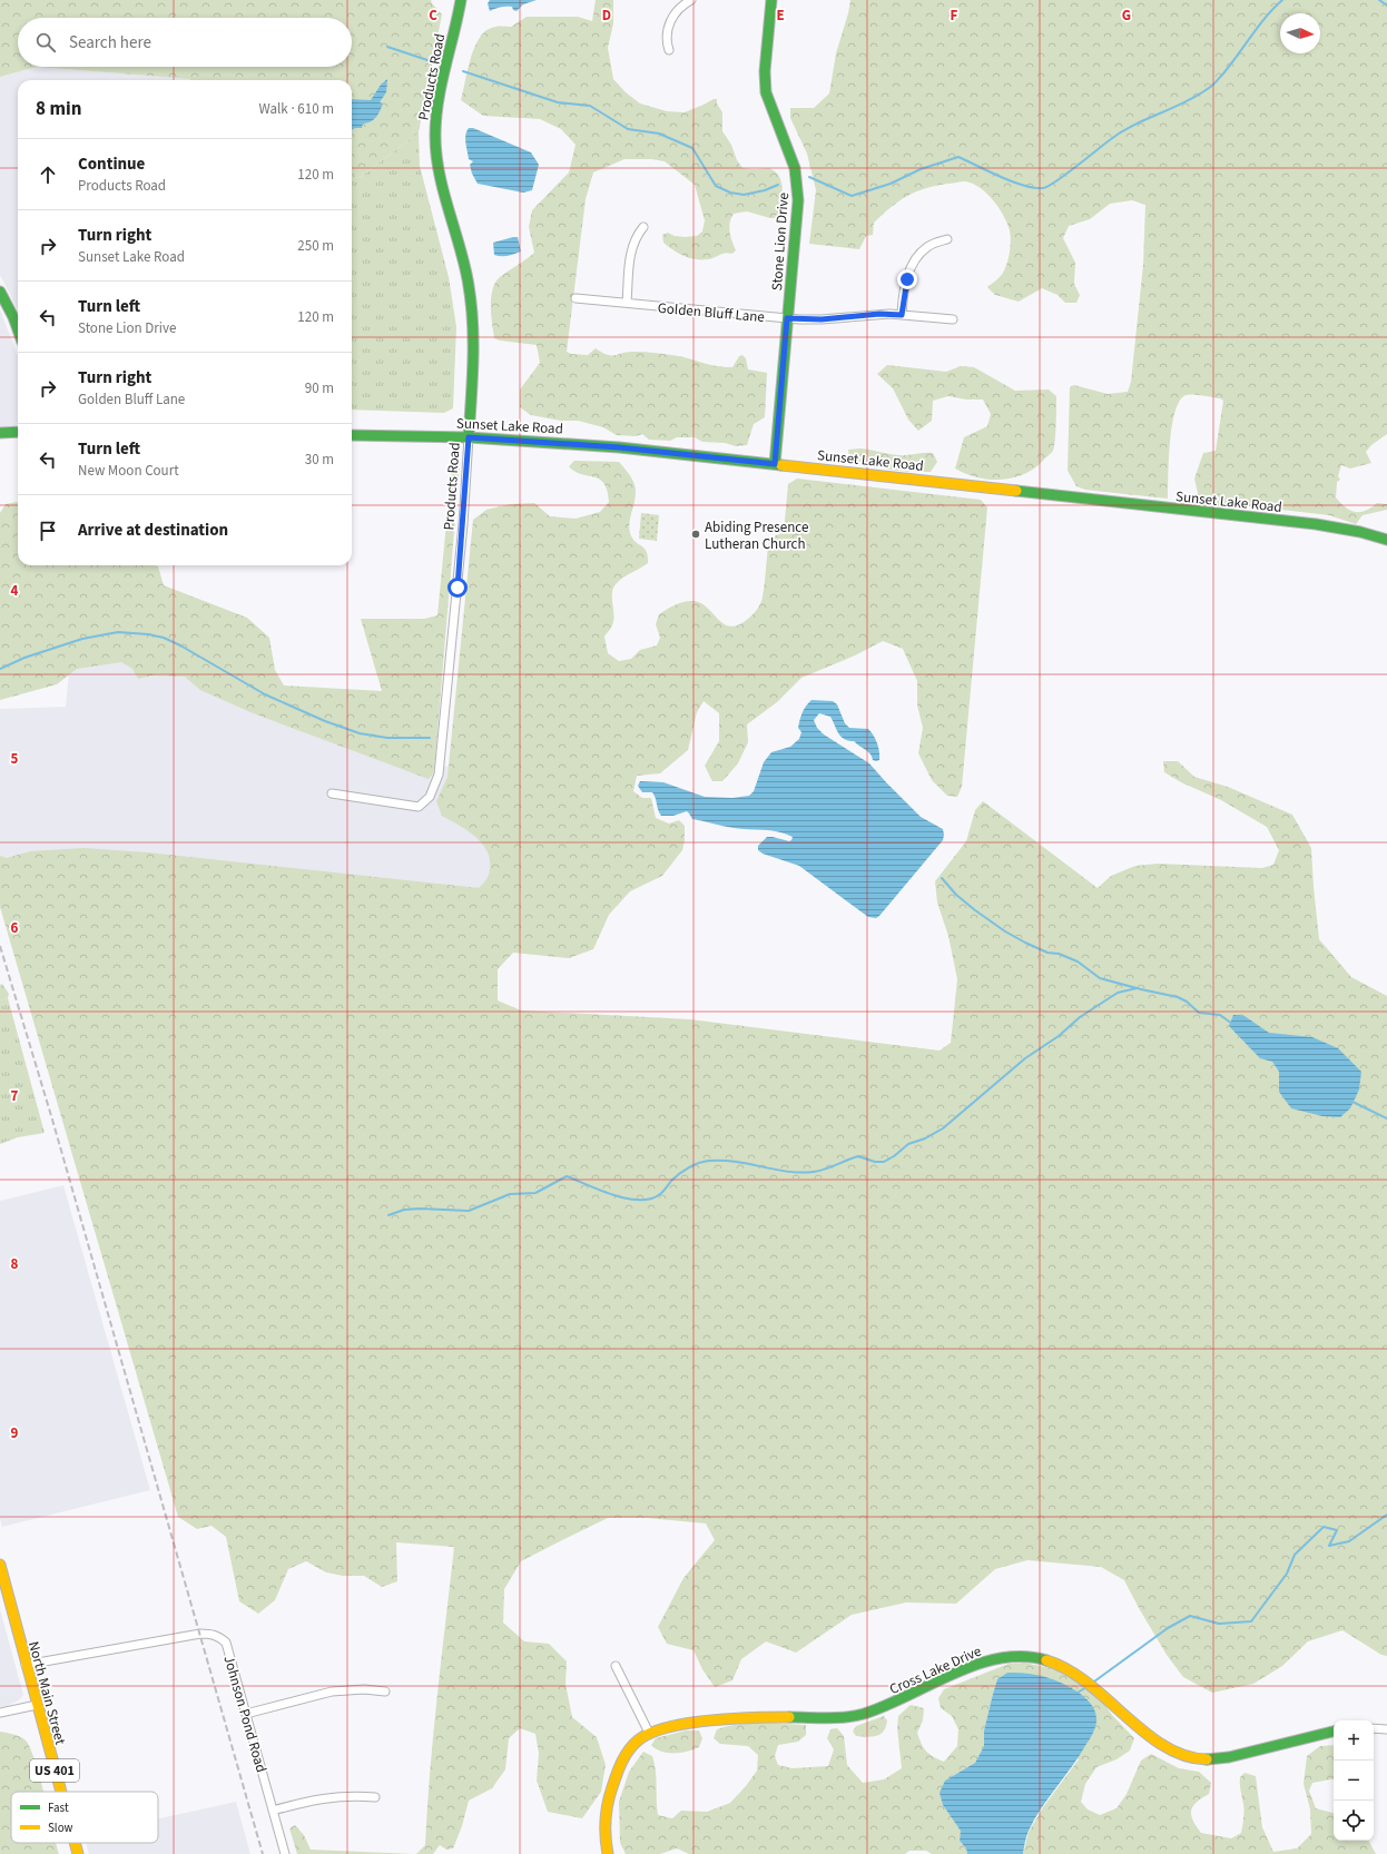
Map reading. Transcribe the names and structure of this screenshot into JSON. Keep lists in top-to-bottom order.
{
  "streets": {
    "main road": [
      "Products Road",
      "Stone Lion Drive",
      "Sunset Lake Road",
      "Cross Lake Drive",
      "North Main Street",
      "US 401"
    ],
    "street": ["Golden Bluff Lane", "Johnson Pond Road"]
  },
  "crossings": [
    ["Products Road", "Sunset Lake Road"],
    ["Stone Lion Drive", "Golden Bluff Lane"],
    ["Stone Lion Drive", "Sunset Lake Road"],
    ["North Main Street", "Johnson Pond Road"]
  ],
  "places": ["Abiding Presence Lutheran Church"],
  "legend": ["Fast", "Slow"],
  "north": "right",
  "page": {
    "search": "Search here",
    "heading": ["8 min", "Walk · 610 m"],
    "list": [
      ["Continue", "Products Road", "120 m"],
      ["Turn right", "Sunset Lake Road", "250 m"],
      ["Turn left", "Stone Lion Drive", "120 m"],
      ["Turn right", "Golden Bluff Lane", "90 m"],
      ["Turn left", "New Moon Court", "30 m"],
      "Arrive at destination"
    ],
    "map_buttons": ["+", "−"]
  },
  "grid": {
    "columns": [
      "C",
      "D",
      "E",
      "F",
      "G"
    ],
    "rows": [
      "4",
      "5",
      "6",
      "7",
      "8",
      "9"
    ]
  }
}
